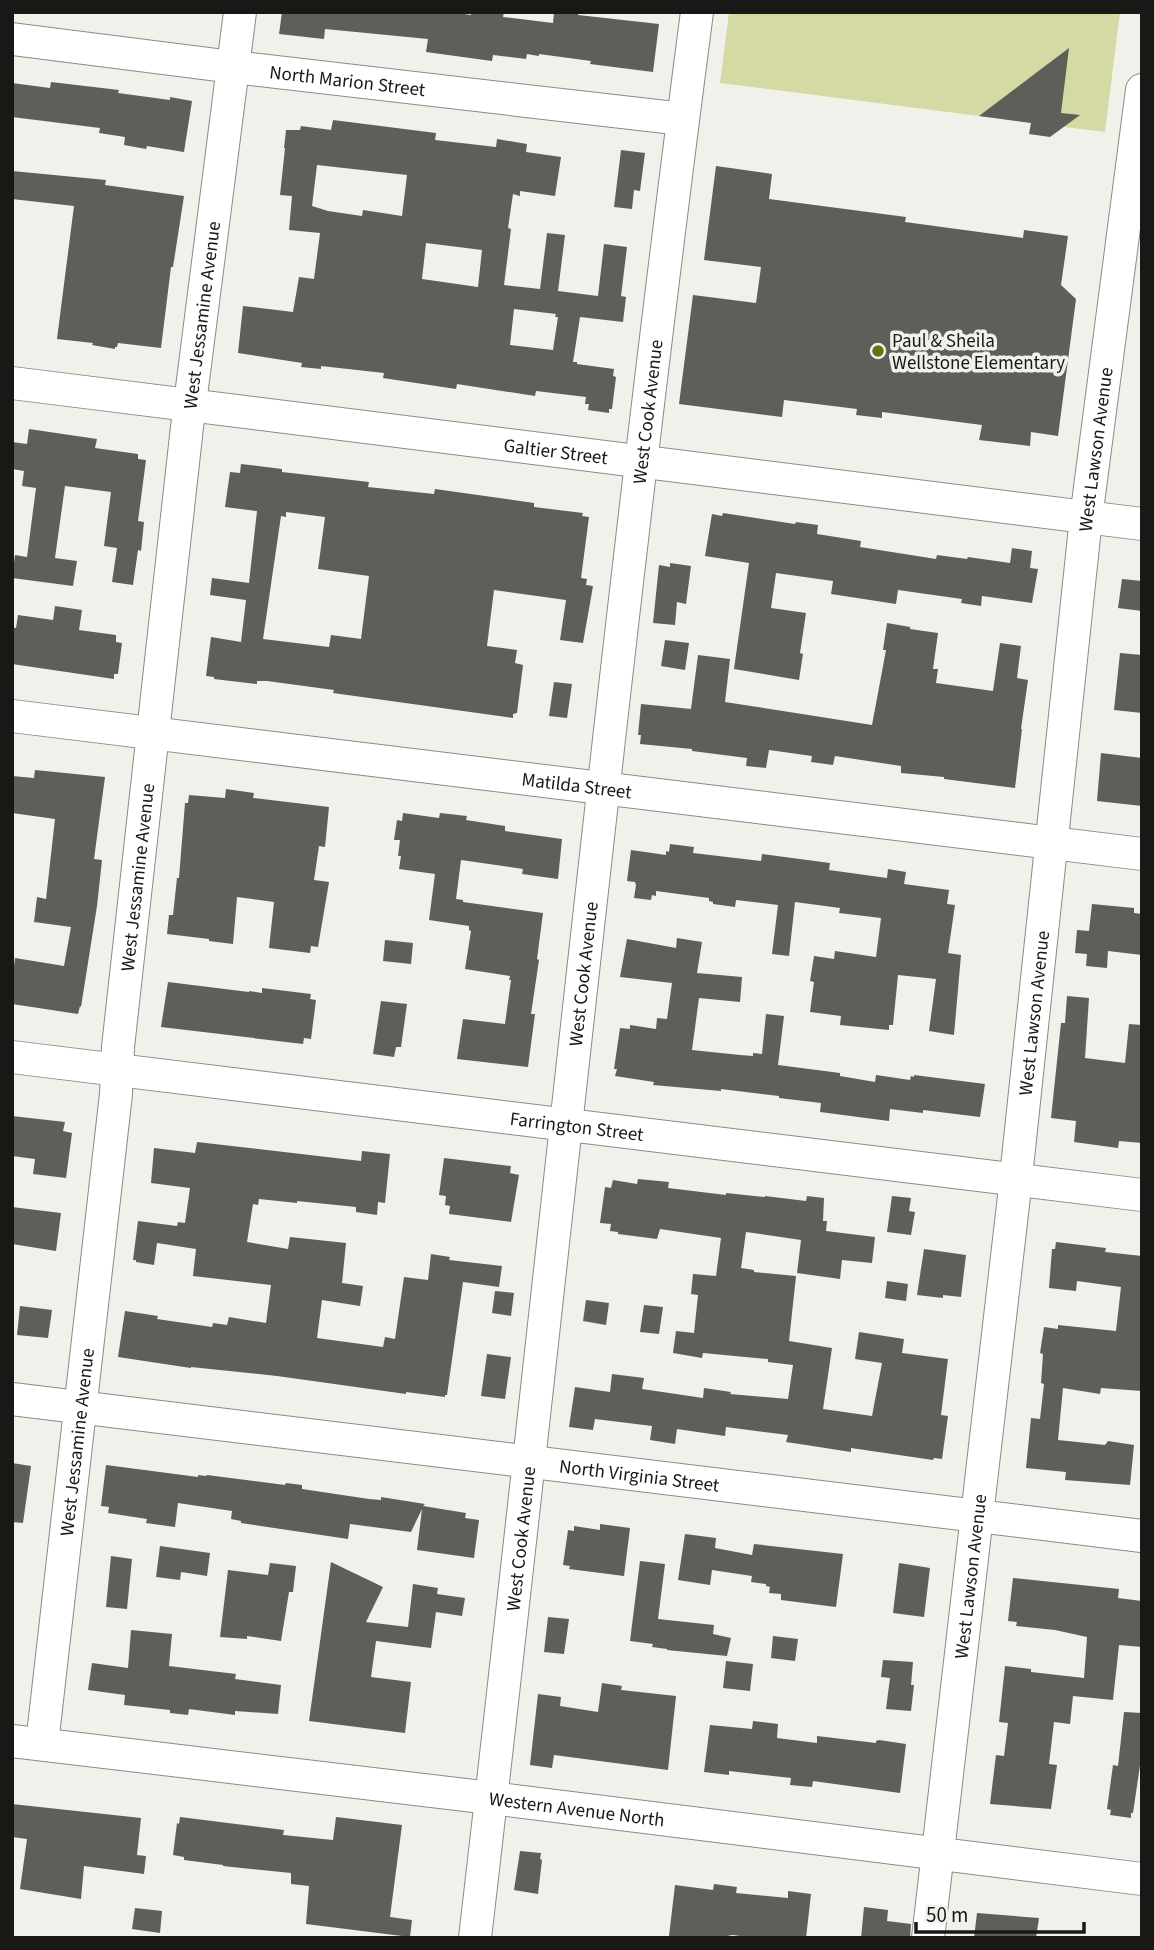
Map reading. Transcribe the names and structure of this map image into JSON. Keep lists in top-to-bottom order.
{
  "streets": {
    "street": [
      "North Marion Street",
      "West Jessamine Avenue",
      "West Cook Avenue",
      "West Lawson Avenue",
      "Galtier Street",
      "Matilda Street",
      "Farrington Street",
      "North Virginia Street",
      "Western Avenue North"
    ]
  },
  "crossings": [
    ["North Marion Street", "West Jessamine Avenue"],
    ["North Marion Street", "West Cook Avenue"],
    ["West Jessamine Avenue", "Galtier Street"],
    ["West Jessamine Avenue", "Matilda Street"],
    ["West Jessamine Avenue", "Farrington Street"],
    ["West Jessamine Avenue", "North Virginia Street"],
    ["West Jessamine Avenue", "Western Avenue North"],
    ["West Cook Avenue", "Galtier Street"],
    ["West Cook Avenue", "Matilda Street"],
    ["West Cook Avenue", "Farrington Street"],
    ["West Cook Avenue", "North Virginia Street"],
    ["West Cook Avenue", "Western Avenue North"],
    ["West Lawson Avenue", "Galtier Street"],
    ["West Lawson Avenue", "Matilda Street"],
    ["West Lawson Avenue", "Farrington Street"],
    ["West Lawson Avenue", "North Virginia Street"],
    ["West Lawson Avenue", "Western Avenue North"]
  ],
  "places": ["Paul & Sheila Wellstone Elementary"],
  "scale_bar": "50 m"
}
